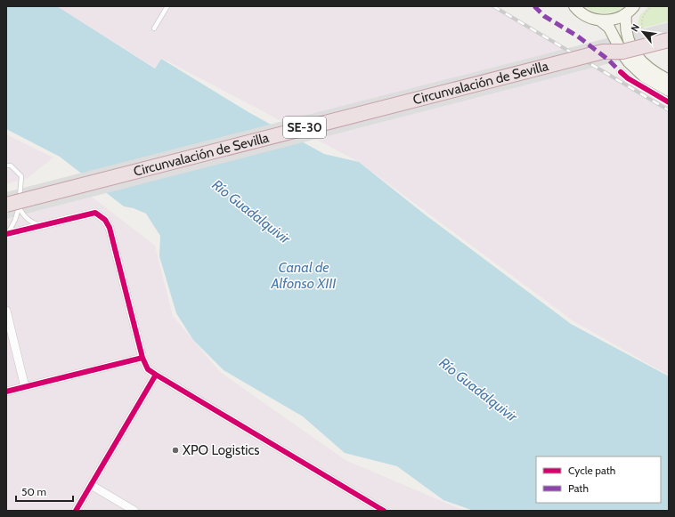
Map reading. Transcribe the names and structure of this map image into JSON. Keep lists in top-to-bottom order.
{
  "streets": {
    "highway": ["Circunvalación de Sevilla", "SE-30"]
  },
  "water": ["Río Guadalquivir", "Canal de Alfonso XIII"],
  "places": ["XPO Logistics"],
  "legend": ["Cycle path", "Path"],
  "scale_bar": "50 m",
  "north": "top left"
}
